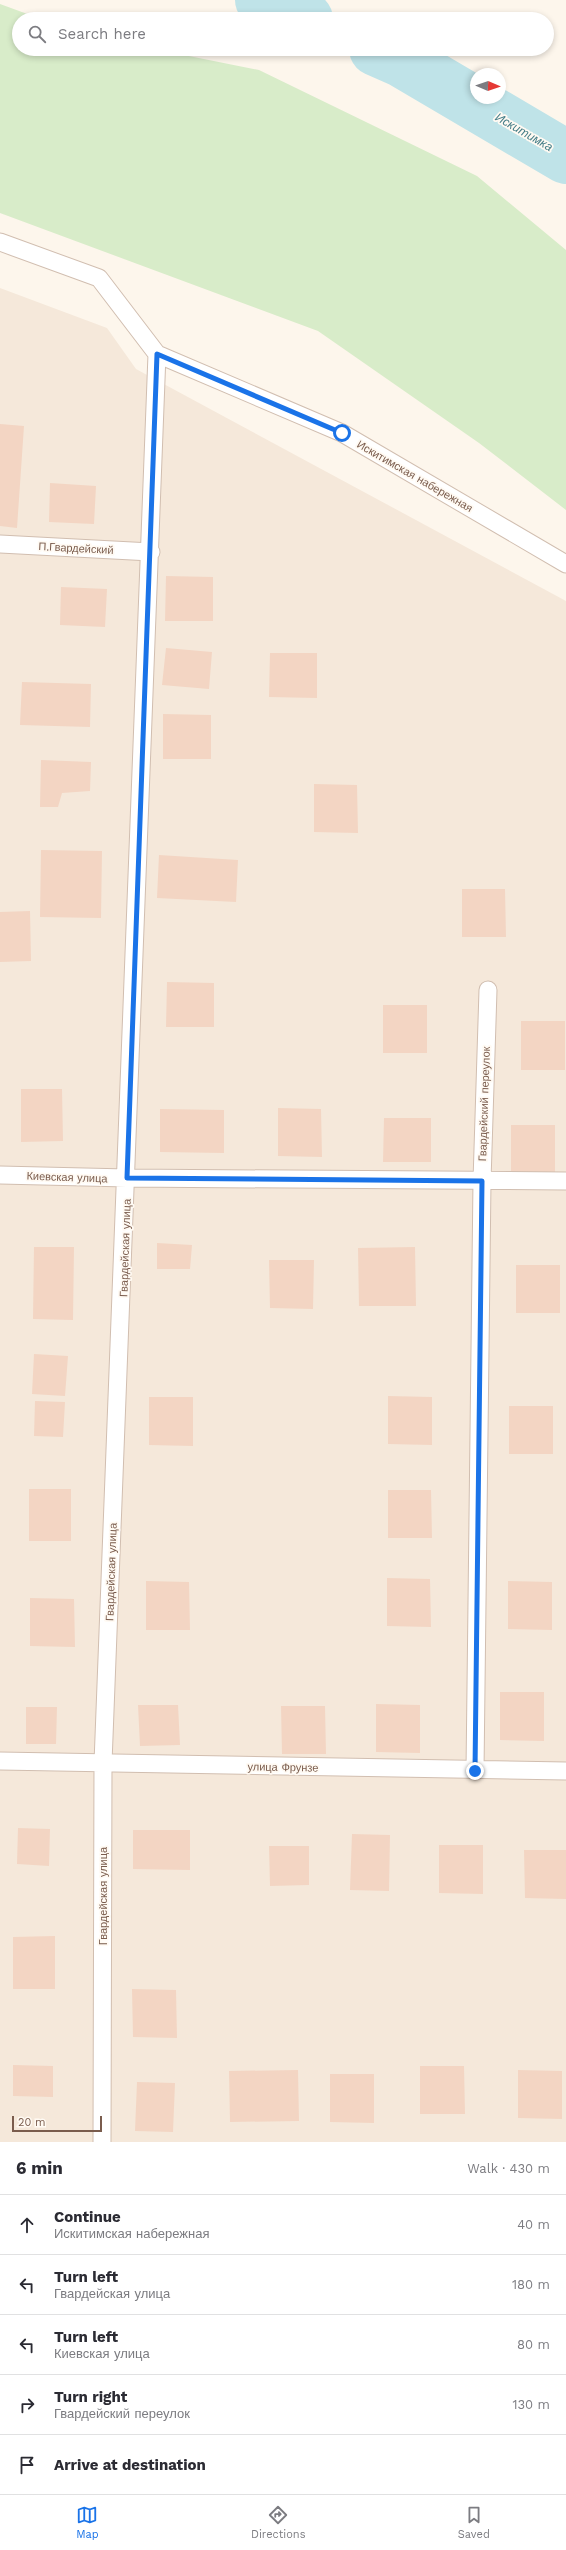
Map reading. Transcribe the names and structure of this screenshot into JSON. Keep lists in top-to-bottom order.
{
  "streets": {
    "lane": [
      "Искитимская набережная",
      "П.Гвардейский",
      "Гвардейский переулок",
      "Киевская улица",
      "Гвардейская улица",
      "улица Фрунзе"
    ]
  },
  "crossings": [
    ["Искитимская набережная", "Гвардейская улица"],
    ["П.Гвардейский", "Гвардейская улица"],
    ["Гвардейский переулок", "Киевская улица"],
    ["Гвардейский переулок", "улица Фрунзе"],
    ["Киевская улица", "Гвардейская улица"],
    ["Гвардейская улица", "улица Фрунзе"]
  ],
  "water": ["Искитимка"],
  "scale_bar": "20 m",
  "north": "right",
  "page": {
    "search": "Search here",
    "scale": "20 m",
    "heading": ["6 min", "Walk · 430 m"],
    "list": [
      ["Continue", "Искитимская набережная", "40 m"],
      ["Turn left", "Гвардейская улица", "180 m"],
      ["Turn left", "Киевская улица", "80 m"],
      ["Turn right", "Гвардейский переулок", "130 m"],
      "Arrive at destination"
    ],
    "nav": ["Map", "Directions", "Saved"]
  }
}
